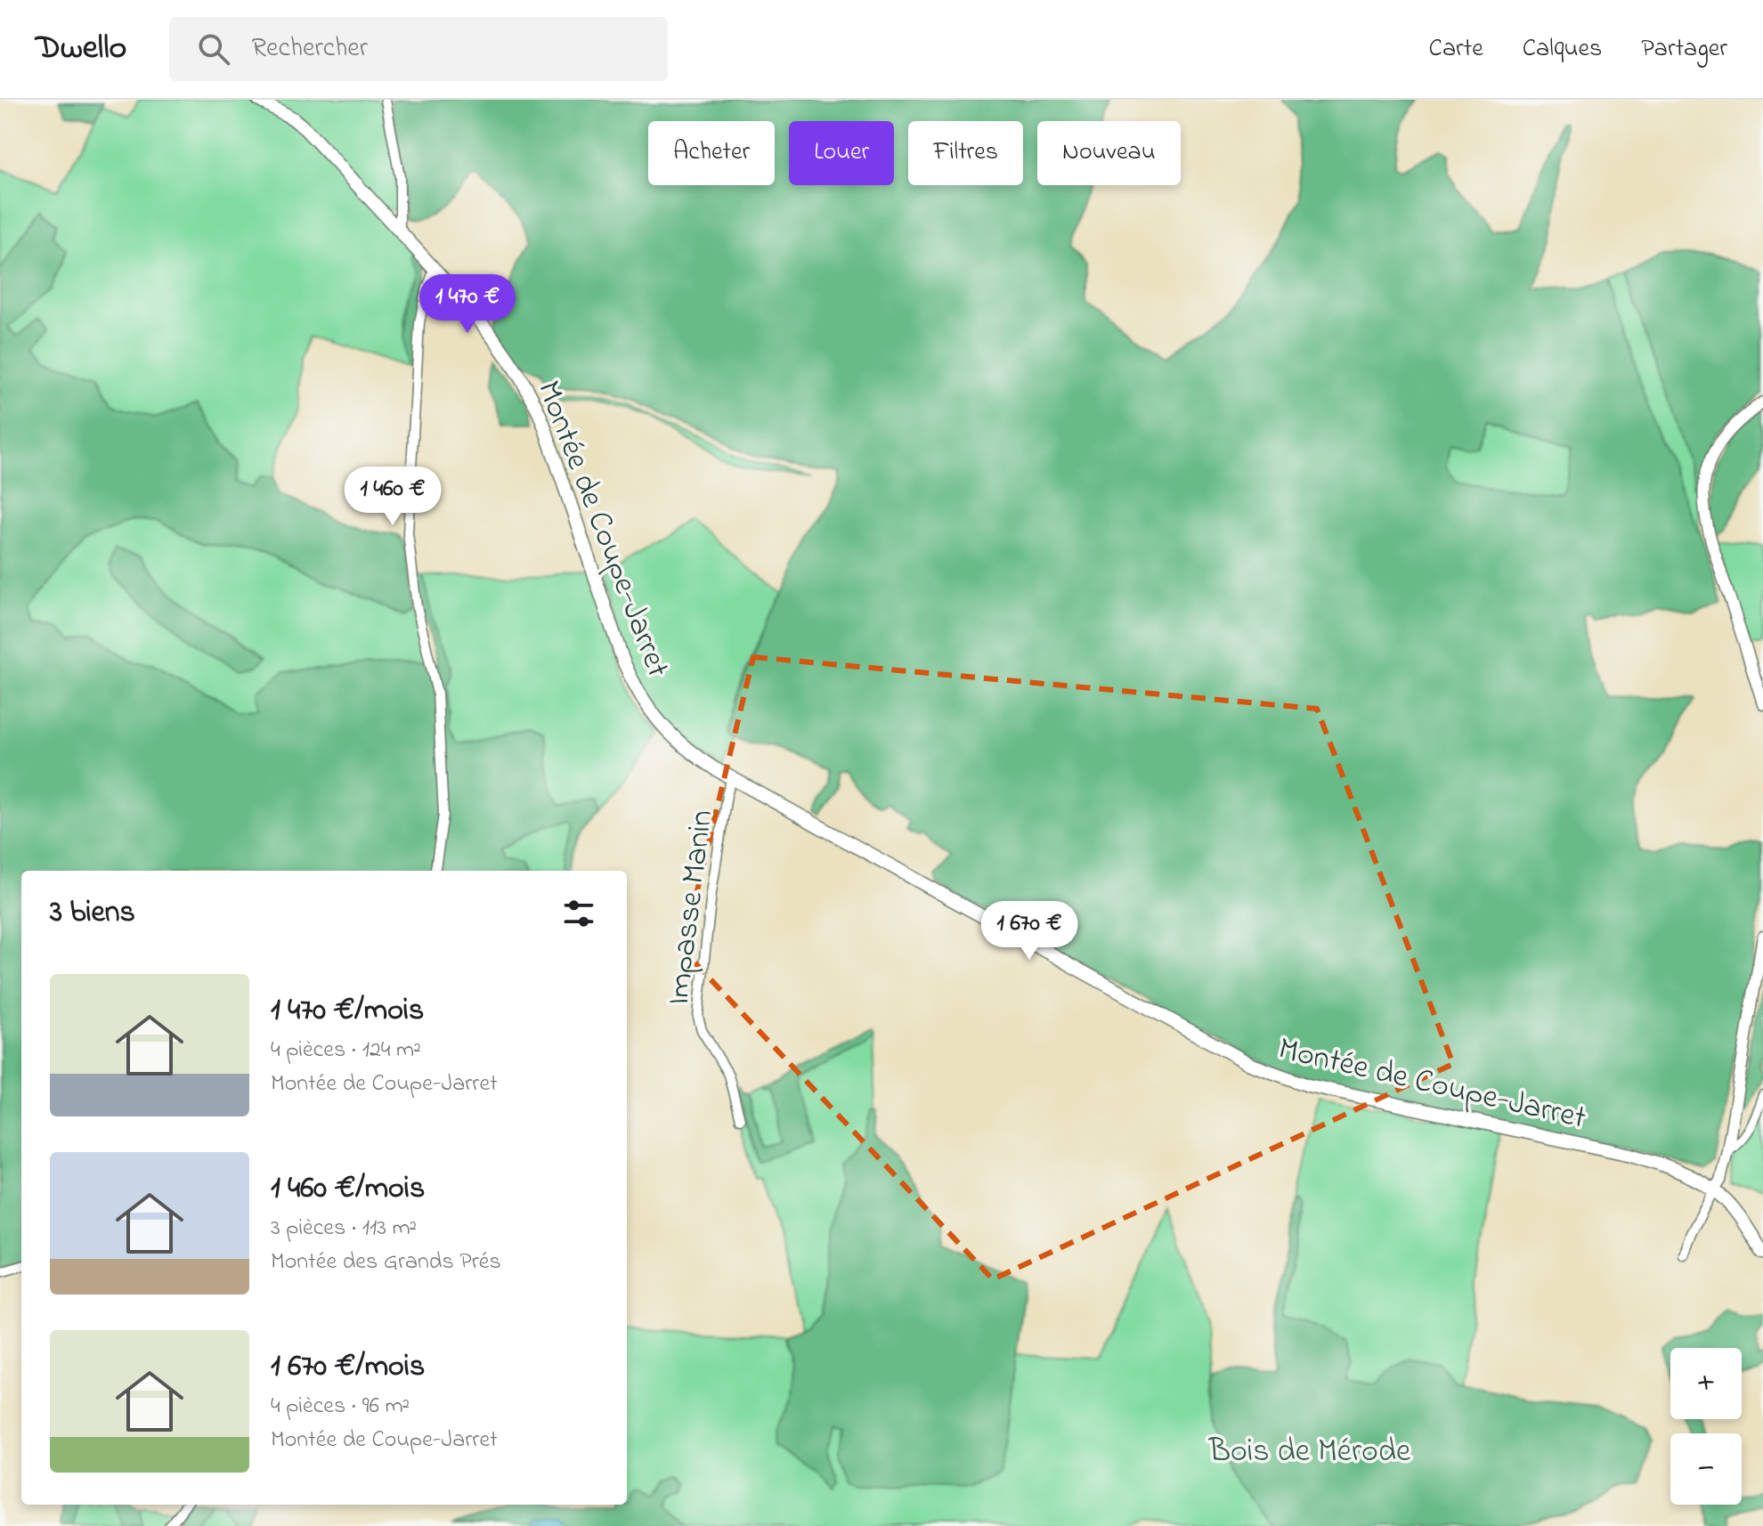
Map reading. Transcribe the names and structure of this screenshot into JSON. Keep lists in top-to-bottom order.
{
  "streets": {
    "main road": ["Montée de Coupe-Jarret"],
    "street": ["Impasse Manin"]
  },
  "crossings": [
    ["Montée de Coupe-Jarret", "Impasse Manin"]
  ],
  "parks": ["Bois de Mérode"],
  "page": {
    "header": "Dwello",
    "search": "Rechercher",
    "nav": ["Carte", "Calques", "Partager"],
    "chip": [
      "Acheter",
      "Louer",
      "Filtres",
      "Nouveau"
    ],
    "price": ["1 470 €", "1 460 €", "1 670 €"],
    "heading": "3 biens",
    "list": [
      {
        "name": "1 470 €/mois",
        "note": "4 pièces · 124 m² · Montée de Coupe-Jarret"
      },
      {
        "name": "1 460 €/mois",
        "note": "3 pièces · 113 m² · Montée des Grands Prés"
      },
      {
        "name": "1 670 €/mois",
        "note": "4 pièces · 96 m² · Montée de Coupe-Jarret"
      }
    ],
    "map_buttons": ["+", "−"]
  }
}
